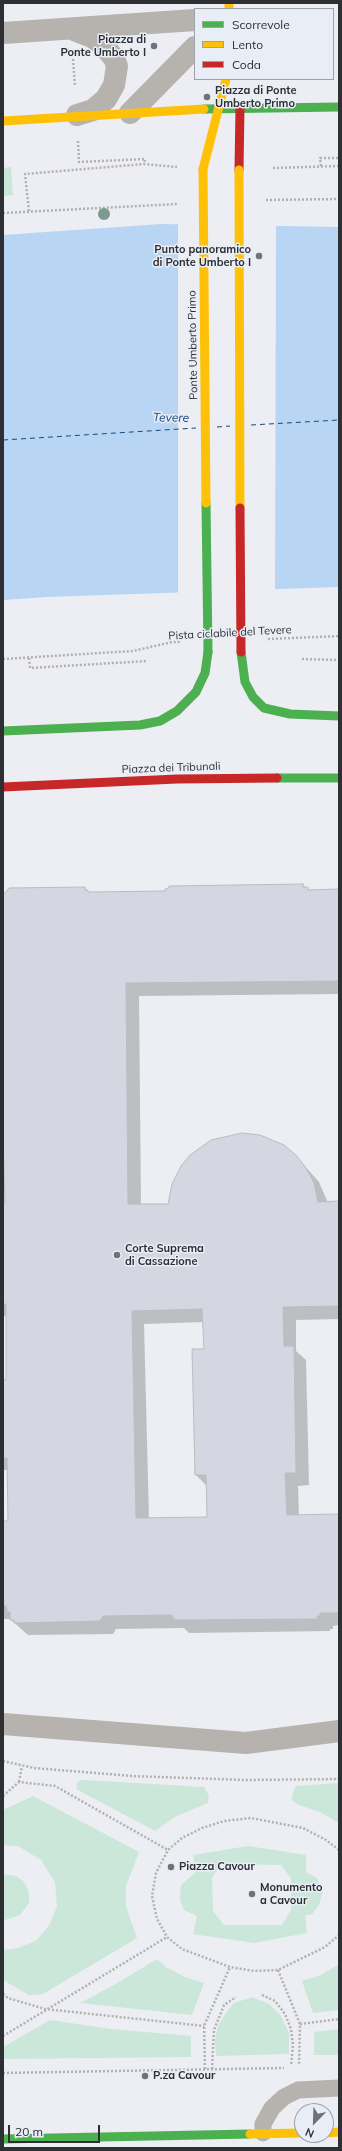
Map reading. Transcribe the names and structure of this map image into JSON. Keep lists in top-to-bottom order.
{
  "streets": {
    "street": ["Ponte Umberto Primo", "Piazza dei Tribunali"],
    "path": ["Pista ciclabile del Tevere"]
  },
  "water": ["Tevere"],
  "places": [
    "Piazza di Ponte Umberto I",
    "Piazza di Ponte Umberto Primo",
    "Punto panoramico di Ponte Umberto I",
    "Corte Suprema di Cassazione",
    "Piazza Cavour",
    "Monumento a Cavour",
    "P.za Cavour"
  ],
  "legend": ["Scorrevole", "Lento", "Coda"],
  "scale_bar": "20 m",
  "north": "bottom left"
}
